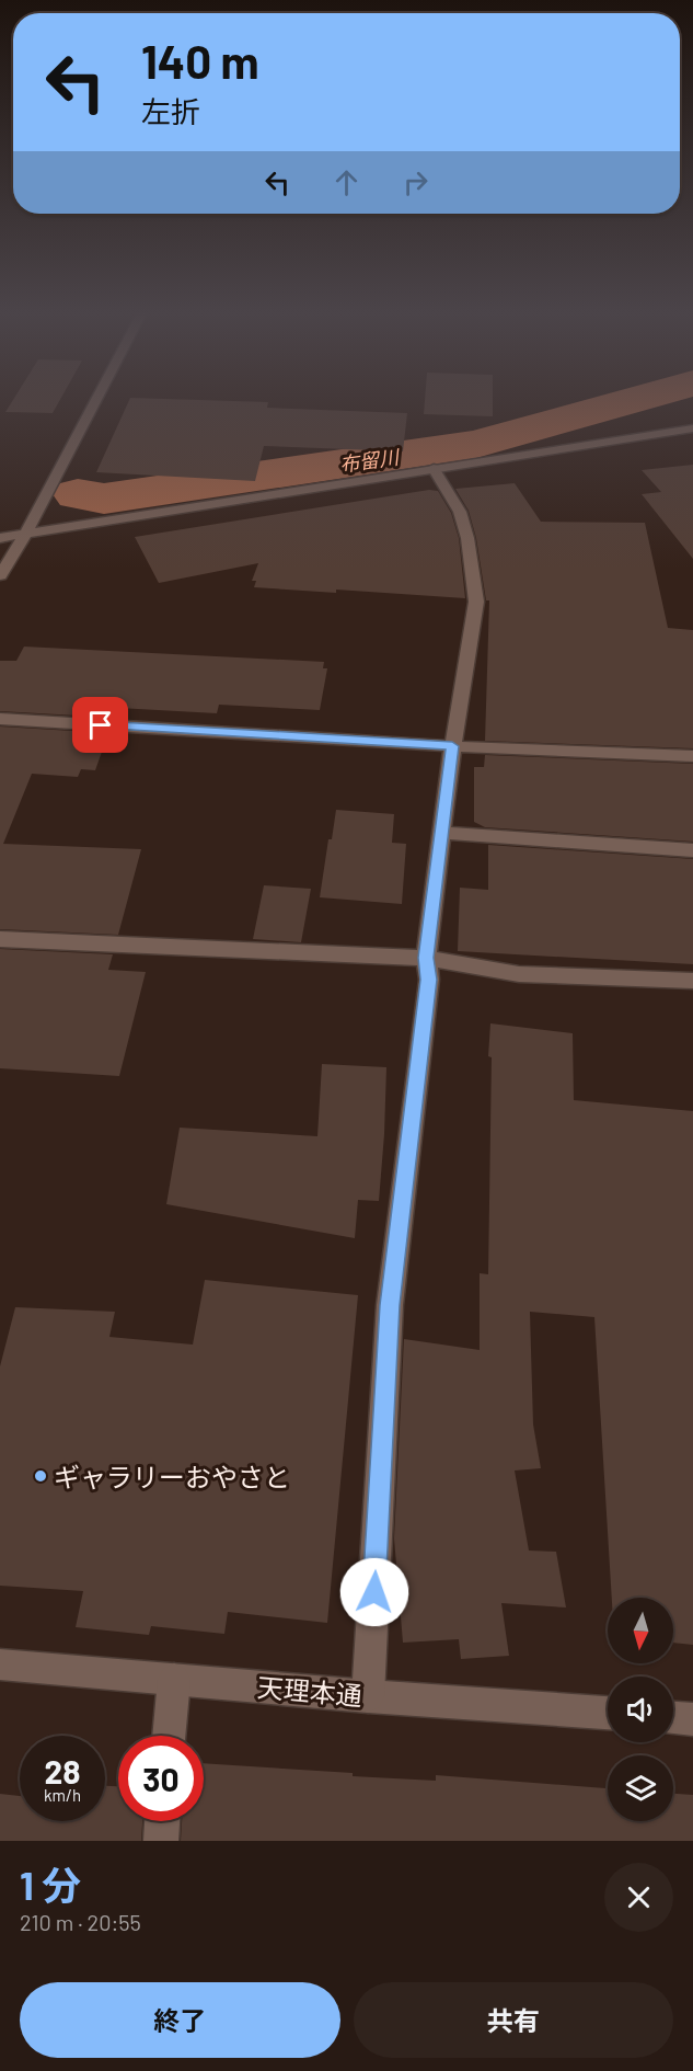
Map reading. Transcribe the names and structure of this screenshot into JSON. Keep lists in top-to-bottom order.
{
  "streets": {
    "street": ["天理本通"]
  },
  "water": ["布留川"],
  "places": ["ギャラリーおやさと"],
  "north": "bottom",
  "page": {
    "turn": ["140 m", "左折"],
    "speed": "28 km/h",
    "limit": "30",
    "heading": ["1 分", "210 m · 20:55"],
    "buttons": ["終了", "共有"]
  }
}
